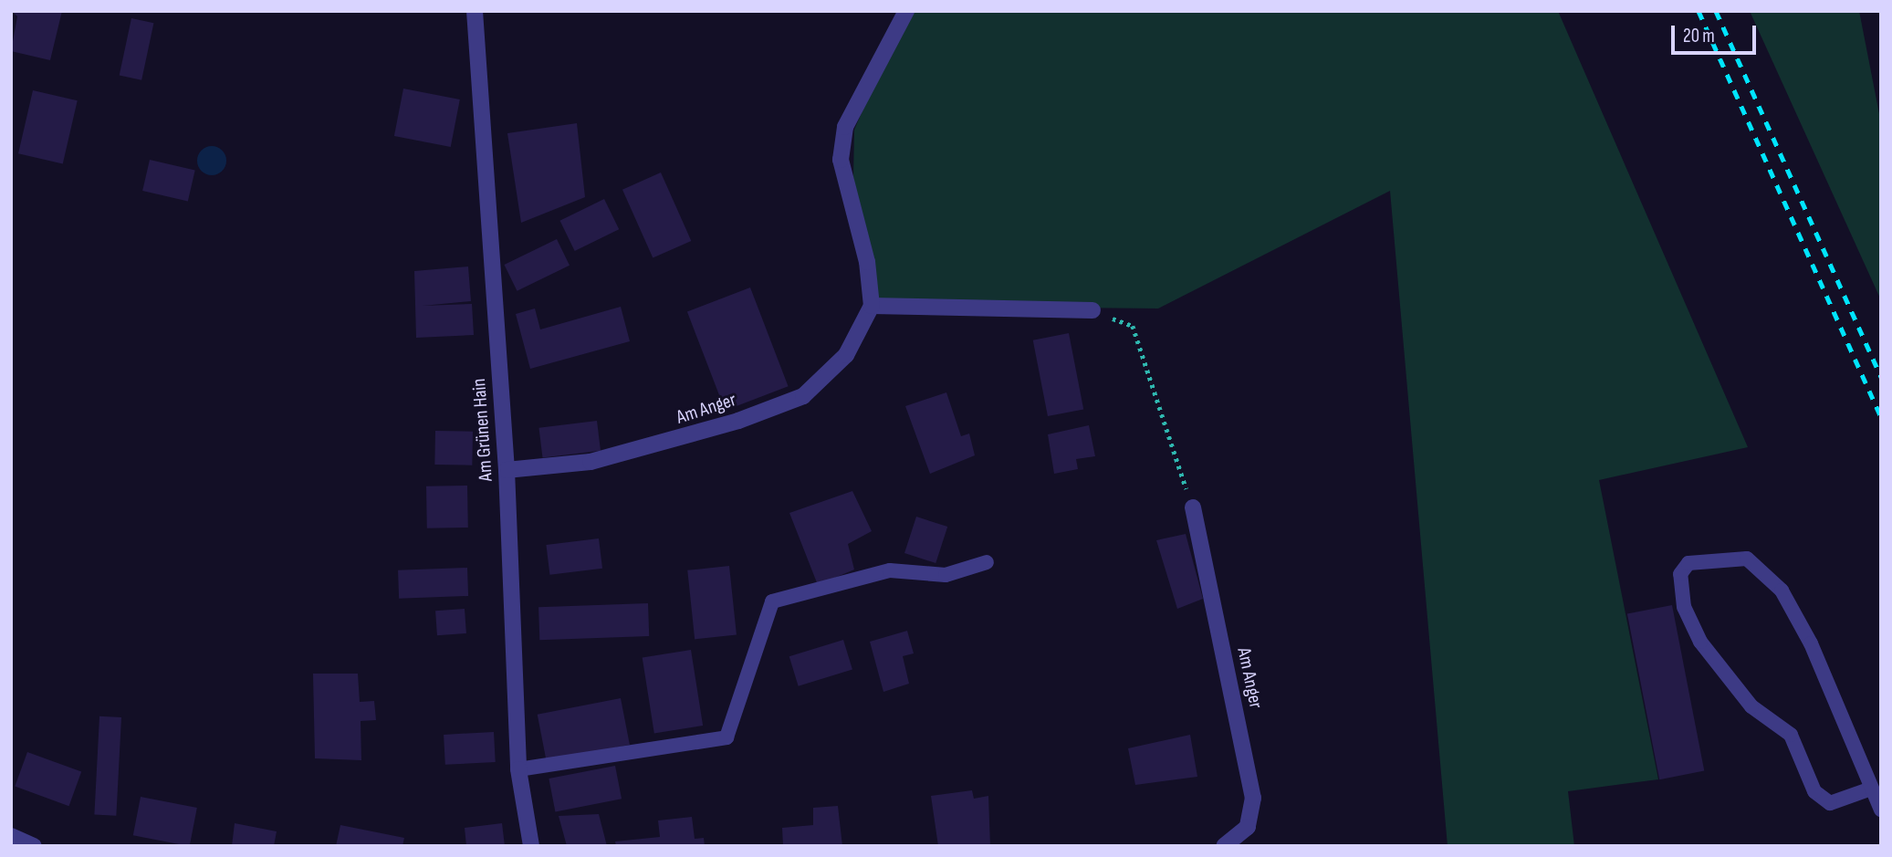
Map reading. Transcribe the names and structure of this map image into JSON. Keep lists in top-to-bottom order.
{
  "streets": {
    "street": ["Am Anger", "Am Grünen Hain"]
  },
  "crossings": [
    ["Am Anger", "Am Grünen Hain"]
  ],
  "scale_bar": "20 m"
}
